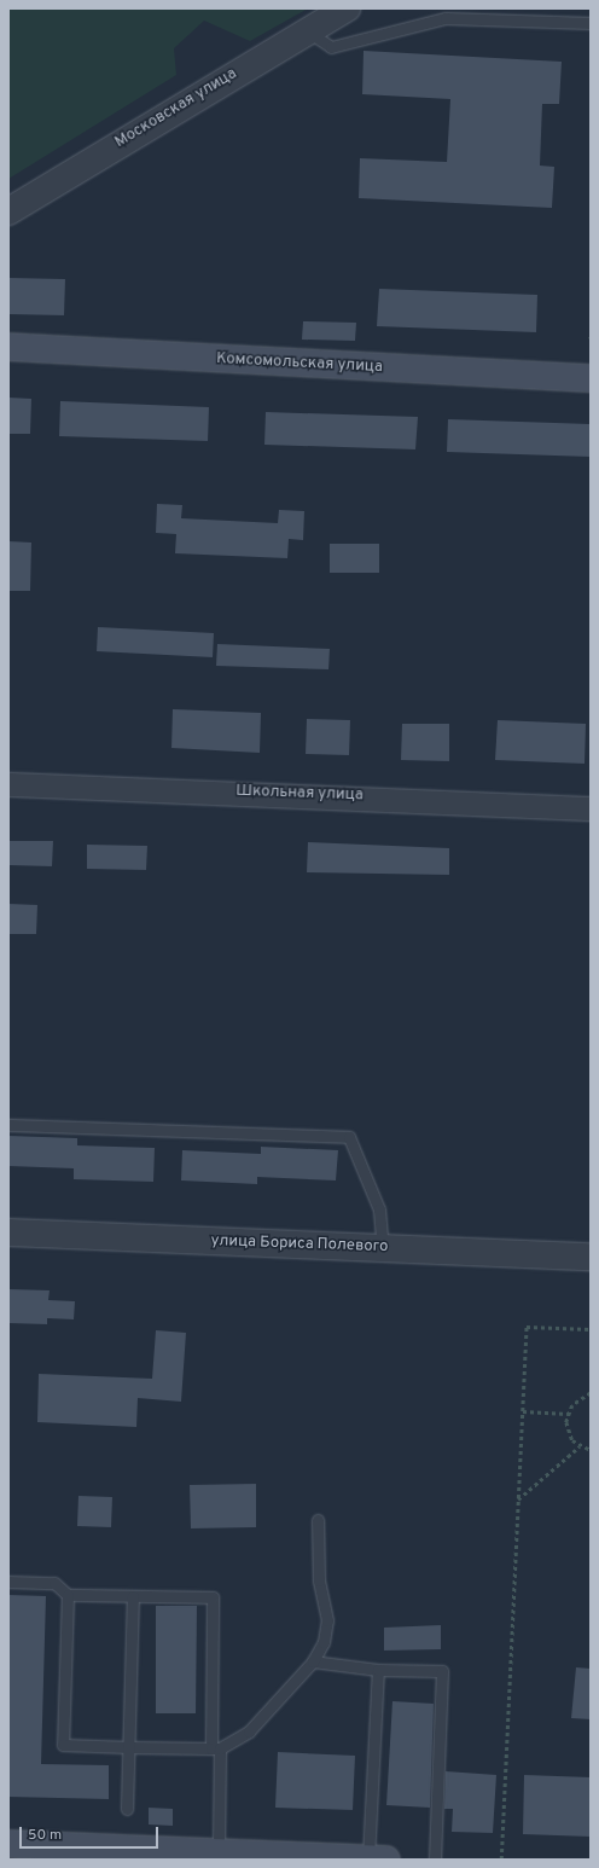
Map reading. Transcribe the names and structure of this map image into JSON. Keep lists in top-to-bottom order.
{
  "streets": {
    "main road": ["Комсомольская улица"],
    "street": ["Московская улица", "Школьная улица", "улица Бориса Полевого"]
  },
  "scale_bar": "50 m"
}
